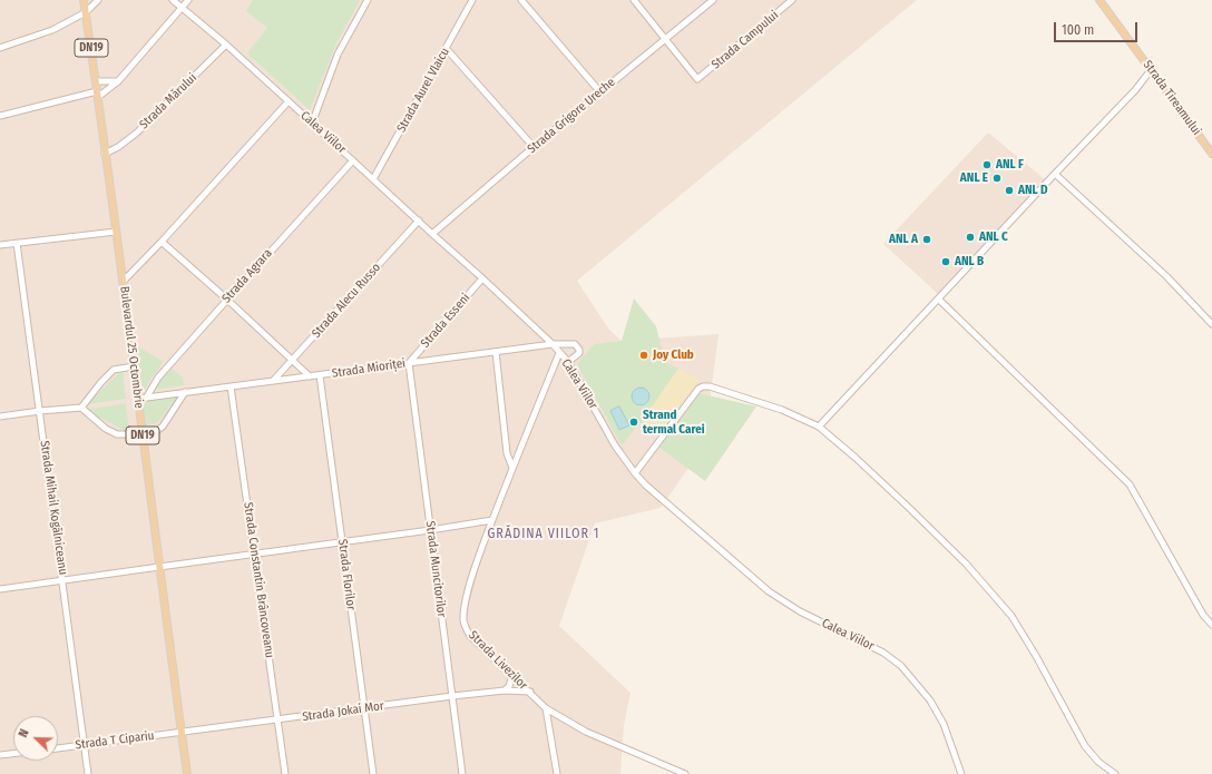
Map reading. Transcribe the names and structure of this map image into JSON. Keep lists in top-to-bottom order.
{
  "streets": {
    "main road": ["DN19", "Strada Tireamului", "Bulevardul 25 Octombrie"],
    "street": [
      "Strada Campului",
      "Strada Aurel Vlaicu",
      "Strada Mărului",
      "Strada Grigore Ureche",
      "Calea Viilor",
      "Strada Agrara",
      "Strada Alecu Russo",
      "Strada Esseni",
      "Strada Mioriței",
      "Strada Mihail Kogălniceanu",
      "Strada Muncitorilor",
      "Strada Florilor",
      "Strada Constantin Brâncoveanu",
      "Strada Livezilor",
      "Strada Jokai Mor",
      "Strada T Cipariu"
    ]
  },
  "crossings": [
    ["Strada Campului", "Strada Grigore Ureche"],
    ["Strada Aurel Vlaicu", "Calea Viilor"],
    ["Strada Mărului", "Calea Viilor"],
    ["Strada Mărului", "Bulevardul 25 Octombrie"],
    ["Strada Grigore Ureche", "Calea Viilor"],
    ["Calea Viilor", "Strada Agrara"],
    ["Calea Viilor", "Strada Alecu Russo"],
    ["Calea Viilor", "Strada Esseni"],
    ["Calea Viilor", "Strada Mioriței"],
    ["Calea Viilor", "Strada Livezilor"],
    ["Strada Agrara", "Strada Mioriței"],
    ["Strada Alecu Russo", "Strada Mioriței"],
    ["Strada Esseni", "Strada Mioriței"],
    ["Strada Esseni", "Strada Muncitorilor"],
    ["Bulevardul 25 Octombrie", "Strada Mioriței"],
    ["Bulevardul 25 Octombrie", "Strada Jokai Mor"],
    ["Bulevardul 25 Octombrie", "Strada T Cipariu"],
    ["Strada Mioriței", "Strada Muncitorilor"],
    ["Strada Mioriței", "Strada Florilor"],
    ["Strada Mioriței", "Strada Constantin Brâncoveanu"],
    ["Strada Mihail Kogălniceanu", "Strada T Cipariu"],
    ["Strada Muncitorilor", "Strada Jokai Mor"],
    ["Strada Florilor", "Strada Jokai Mor"],
    ["Strada Constantin Brâncoveanu", "Strada Jokai Mor"],
    ["Strada Livezilor", "Strada Jokai Mor"],
    ["Strada Jokai Mor", "Strada T Cipariu"]
  ],
  "districts": ["GRĂDINA VIILOR 1"],
  "places": [
    "ANL F",
    "ANL E",
    "ANL D",
    "ANL C",
    "ANL A",
    "ANL B",
    "Joy Club",
    "Strand termal Carei"
  ],
  "scale_bar": "100 m",
  "north": "top left"
}
